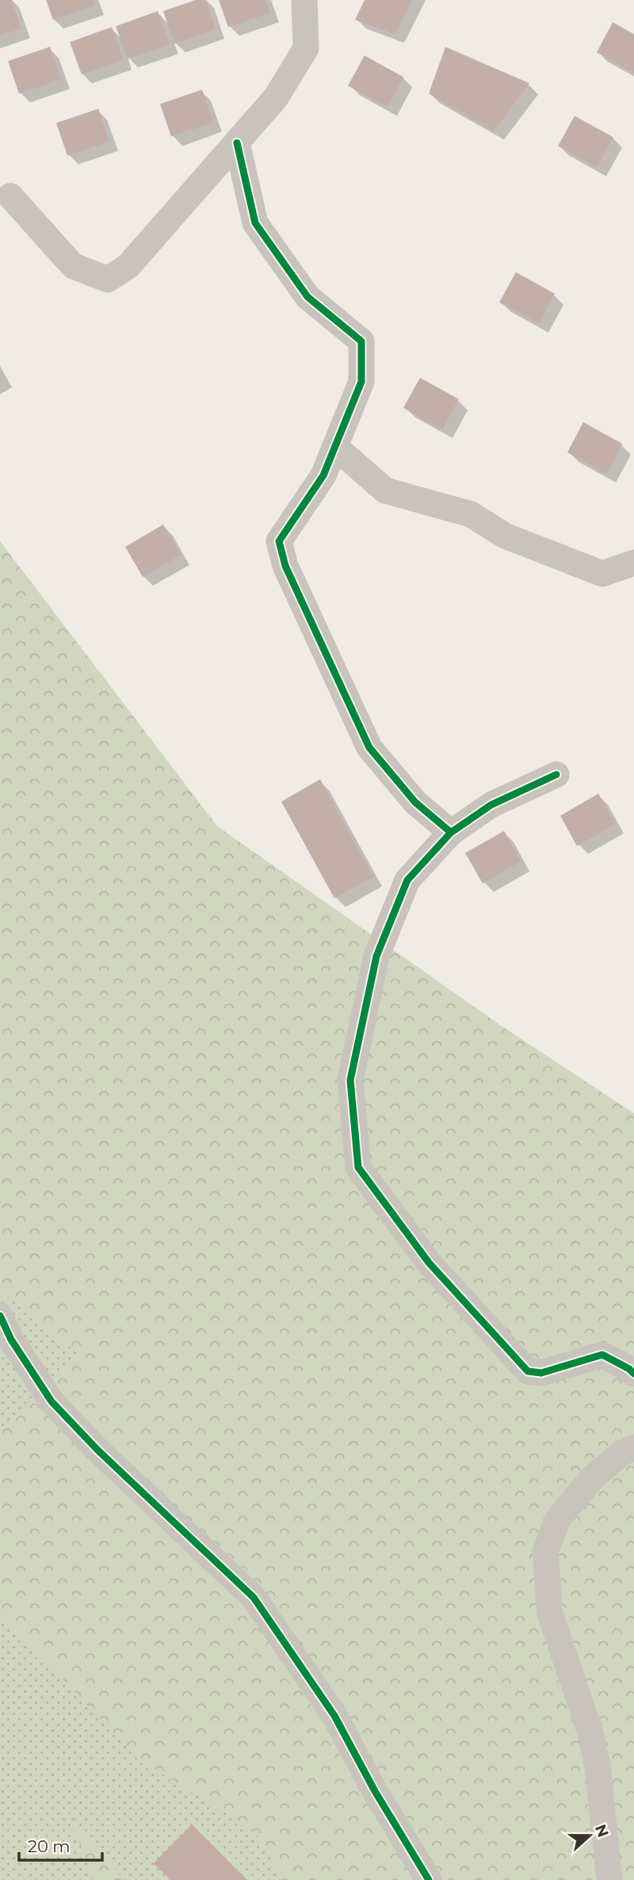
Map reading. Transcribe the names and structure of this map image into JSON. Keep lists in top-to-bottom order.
{
  "scale_bar": "20 m",
  "north": "right"
}
